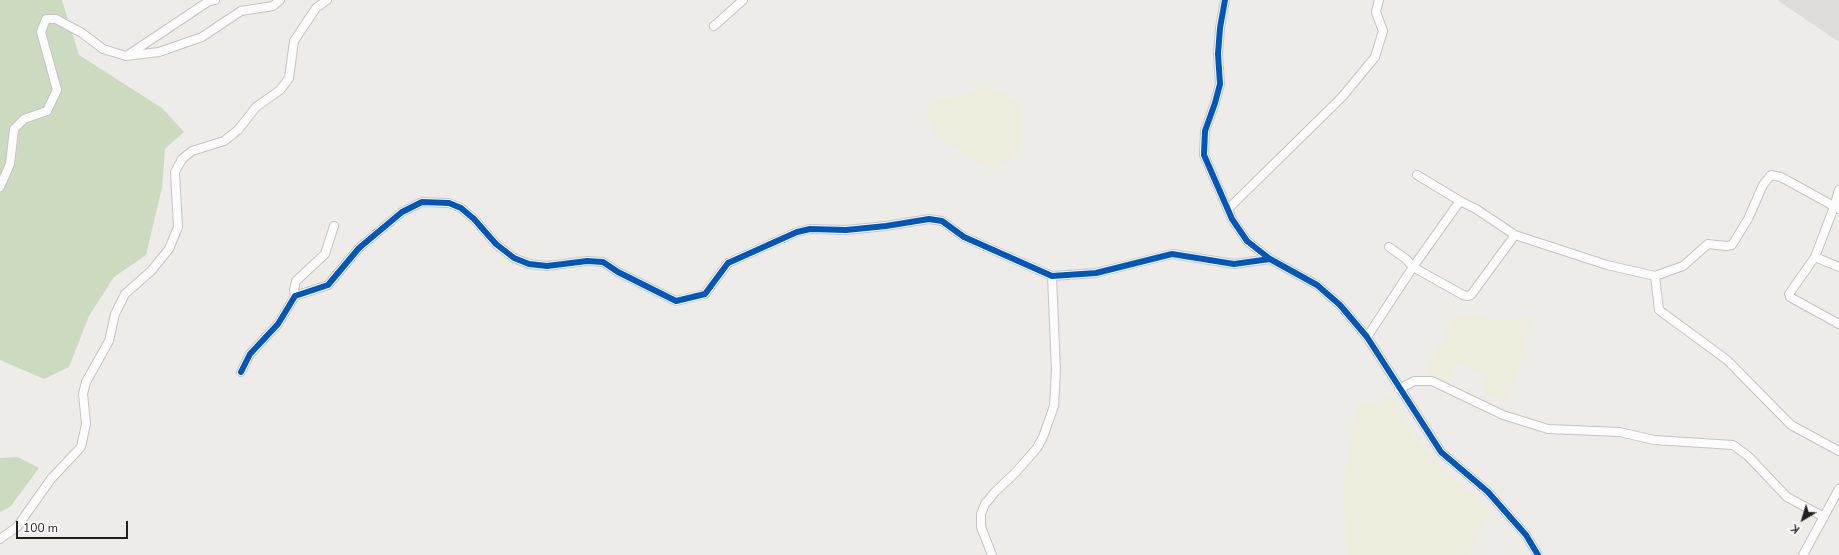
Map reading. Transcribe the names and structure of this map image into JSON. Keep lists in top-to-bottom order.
{
  "scale_bar": "100 m",
  "north": "bottom left"
}
